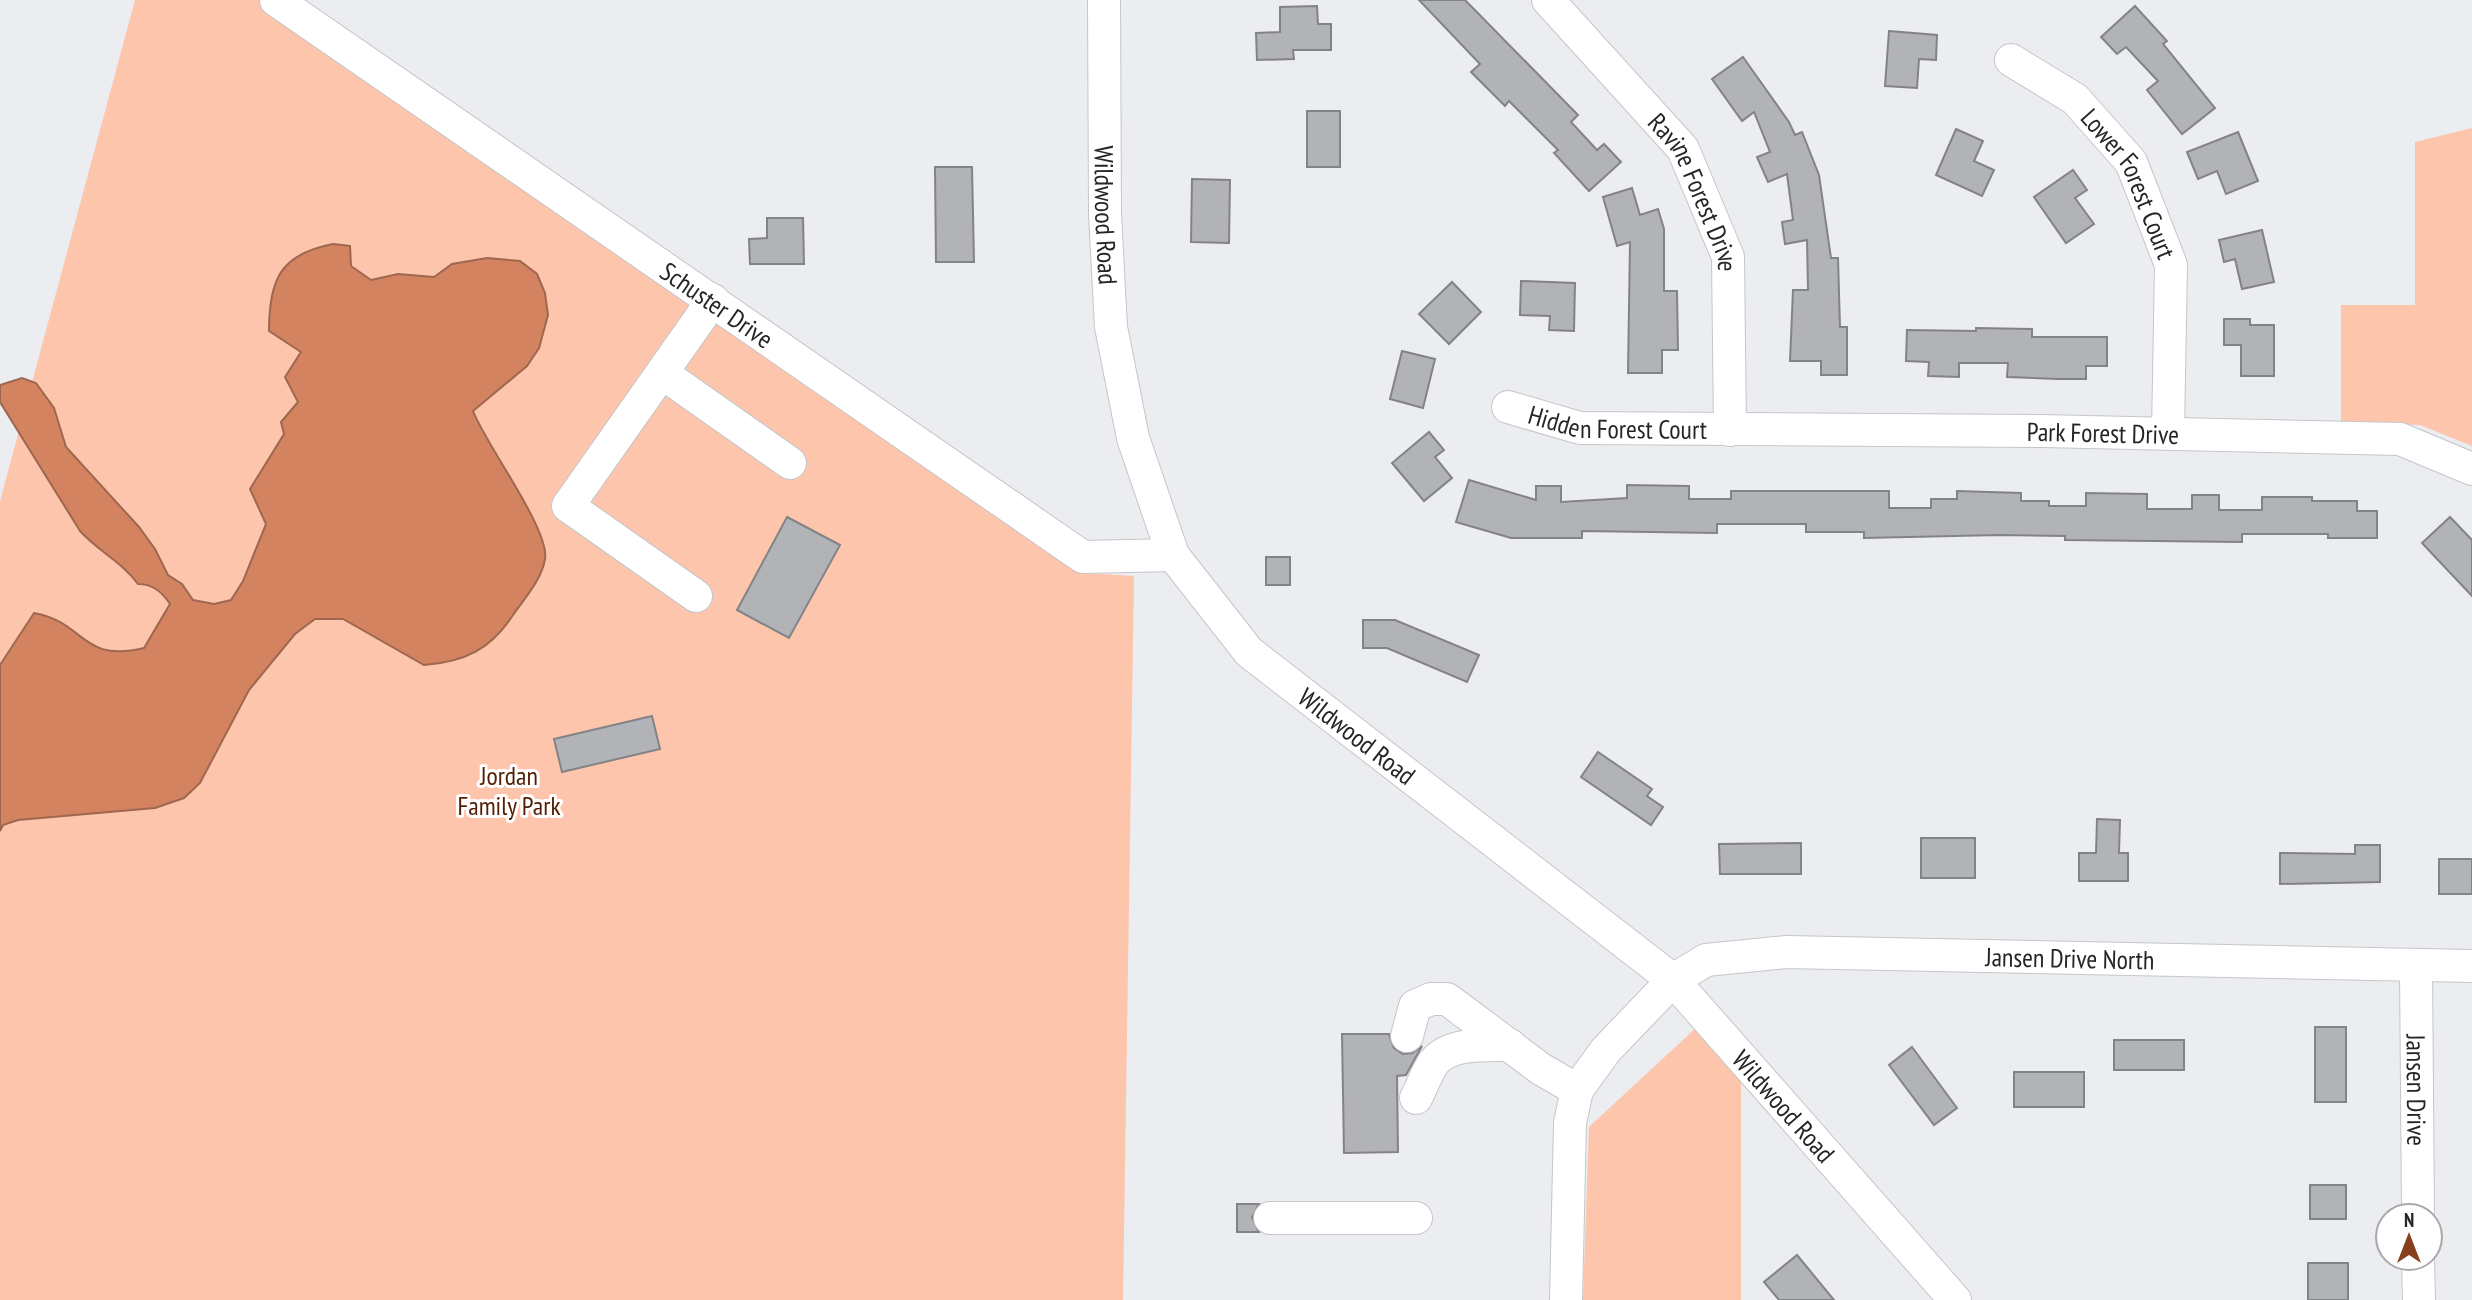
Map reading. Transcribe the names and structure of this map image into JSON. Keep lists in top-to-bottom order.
{
  "streets": {
    "street": [
      "Lower Forest Court",
      "Ravine Forest Drive",
      "Wildwood Road",
      "Schuster Drive",
      "Hidden Forest Court",
      "Park Forest Drive",
      "Jansen Drive North",
      "Jansen Drive"
    ]
  },
  "crossings": [
    ["Lower Forest Court", "Park Forest Drive"],
    ["Ravine Forest Drive", "Hidden Forest Court"],
    ["Ravine Forest Drive", "Park Forest Drive"],
    ["Wildwood Road", "Schuster Drive"],
    ["Wildwood Road", "Jansen Drive North"],
    ["Hidden Forest Court", "Park Forest Drive"],
    ["Jansen Drive North", "Jansen Drive"]
  ],
  "parks": ["Jordan Family Park"],
  "north": "top"
}
